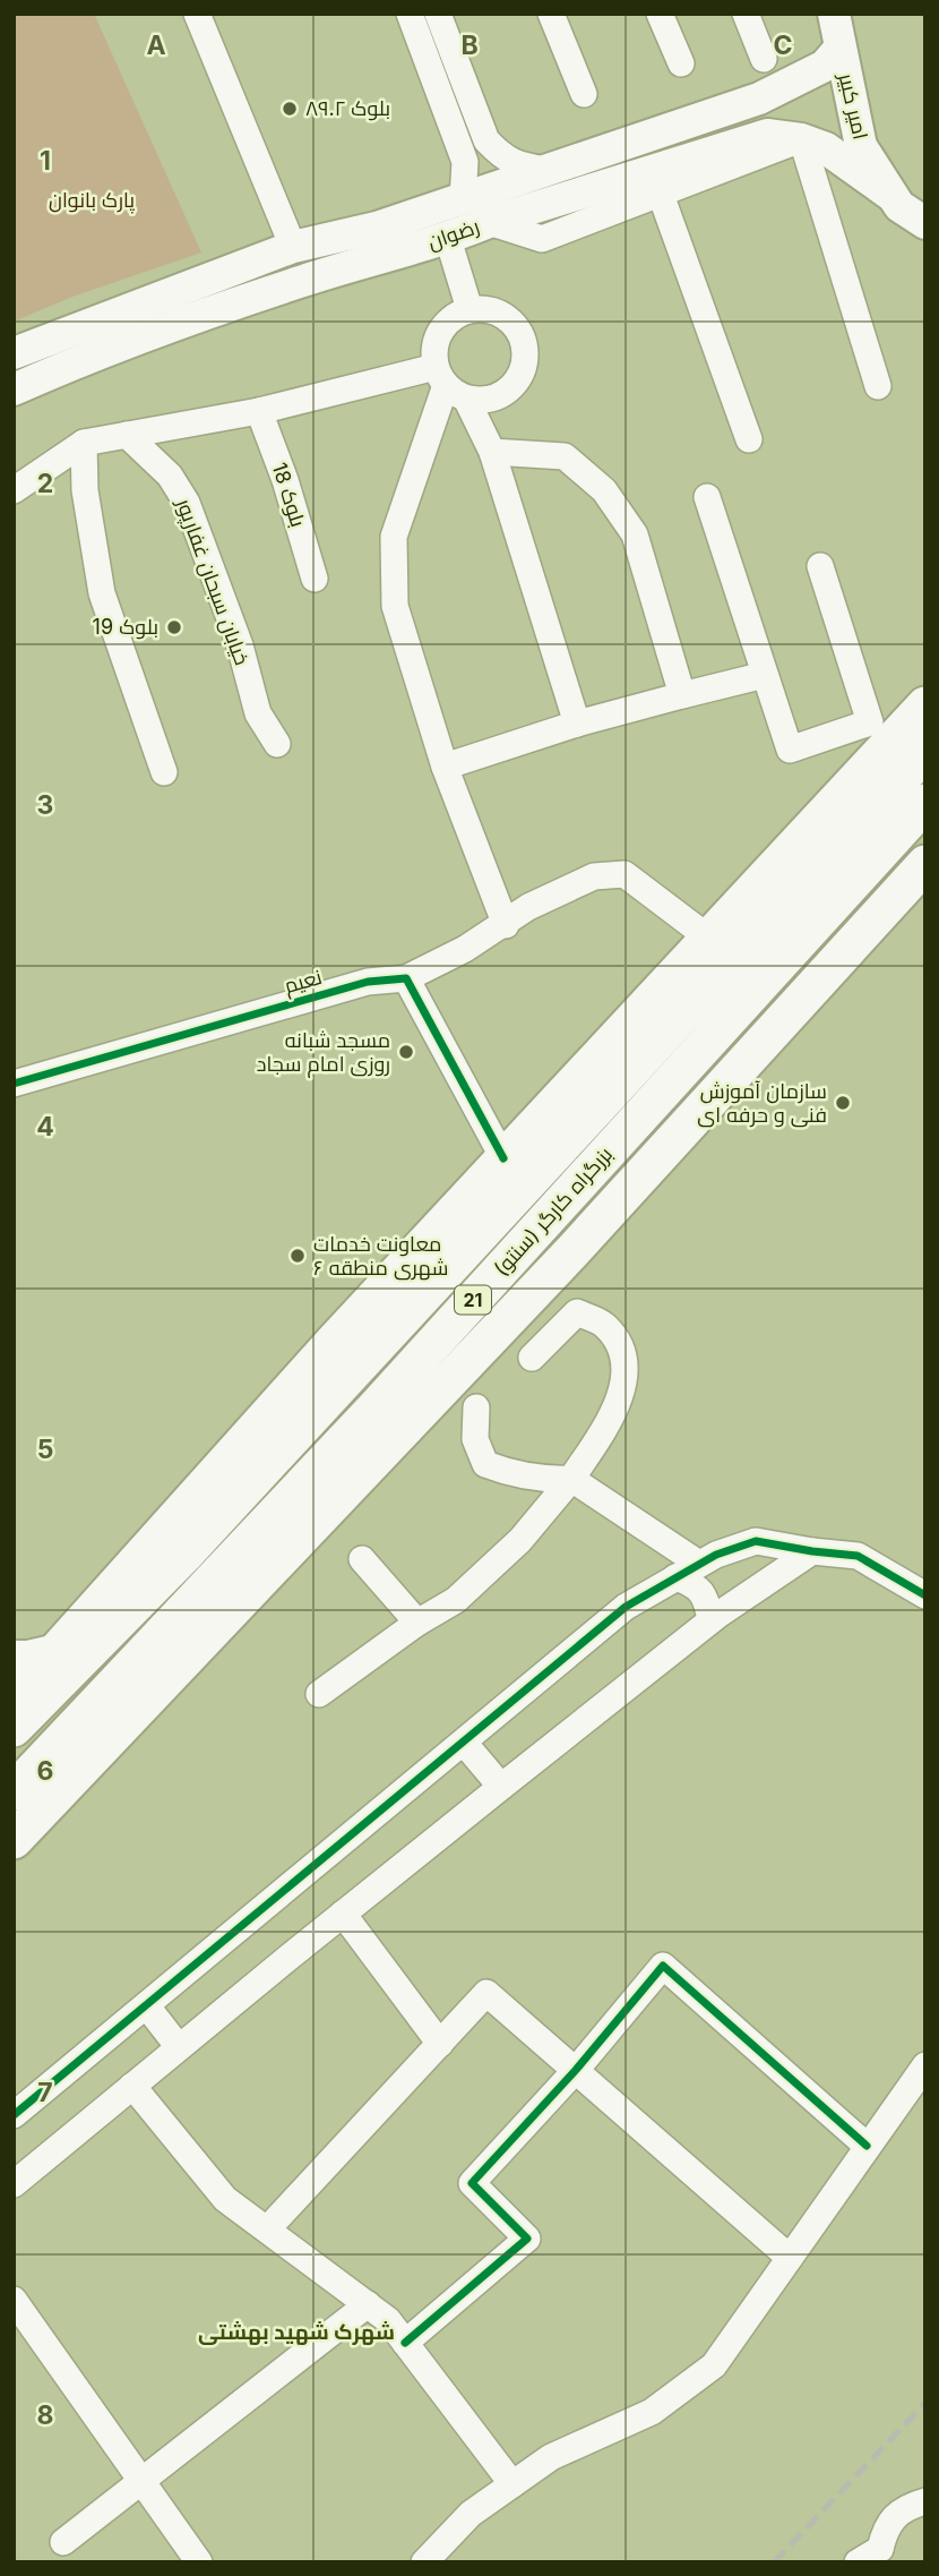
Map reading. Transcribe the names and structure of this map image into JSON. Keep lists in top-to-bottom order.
{
  "streets": {
    "highway": ["بزرگراه کارگر (سنتو)", "21"],
    "main road": ["امیر کبیر", "رضوان"],
    "street": ["بلوک 18", "خیابان سبحان غفارپور", "نعیم"]
  },
  "crossings": [
    ["امیر کبیر", "رضوان"]
  ],
  "districts": ["شهرک شهید بهشتی"],
  "parks": ["پارک بانوان"],
  "places": [
    "بلوک ۸۹.۲",
    "بلوک 19",
    "مسجد شبانه روزی امام سجاد",
    "سازمان آموزش فنی و حرفه ای",
    "معاونت خدمات شهری منطقه ۶"
  ],
  "grid": {
    "columns": ["A", "B", "C"],
    "rows": [
      "1",
      "2",
      "3",
      "4",
      "5",
      "6",
      "7",
      "8"
    ]
  }
}
